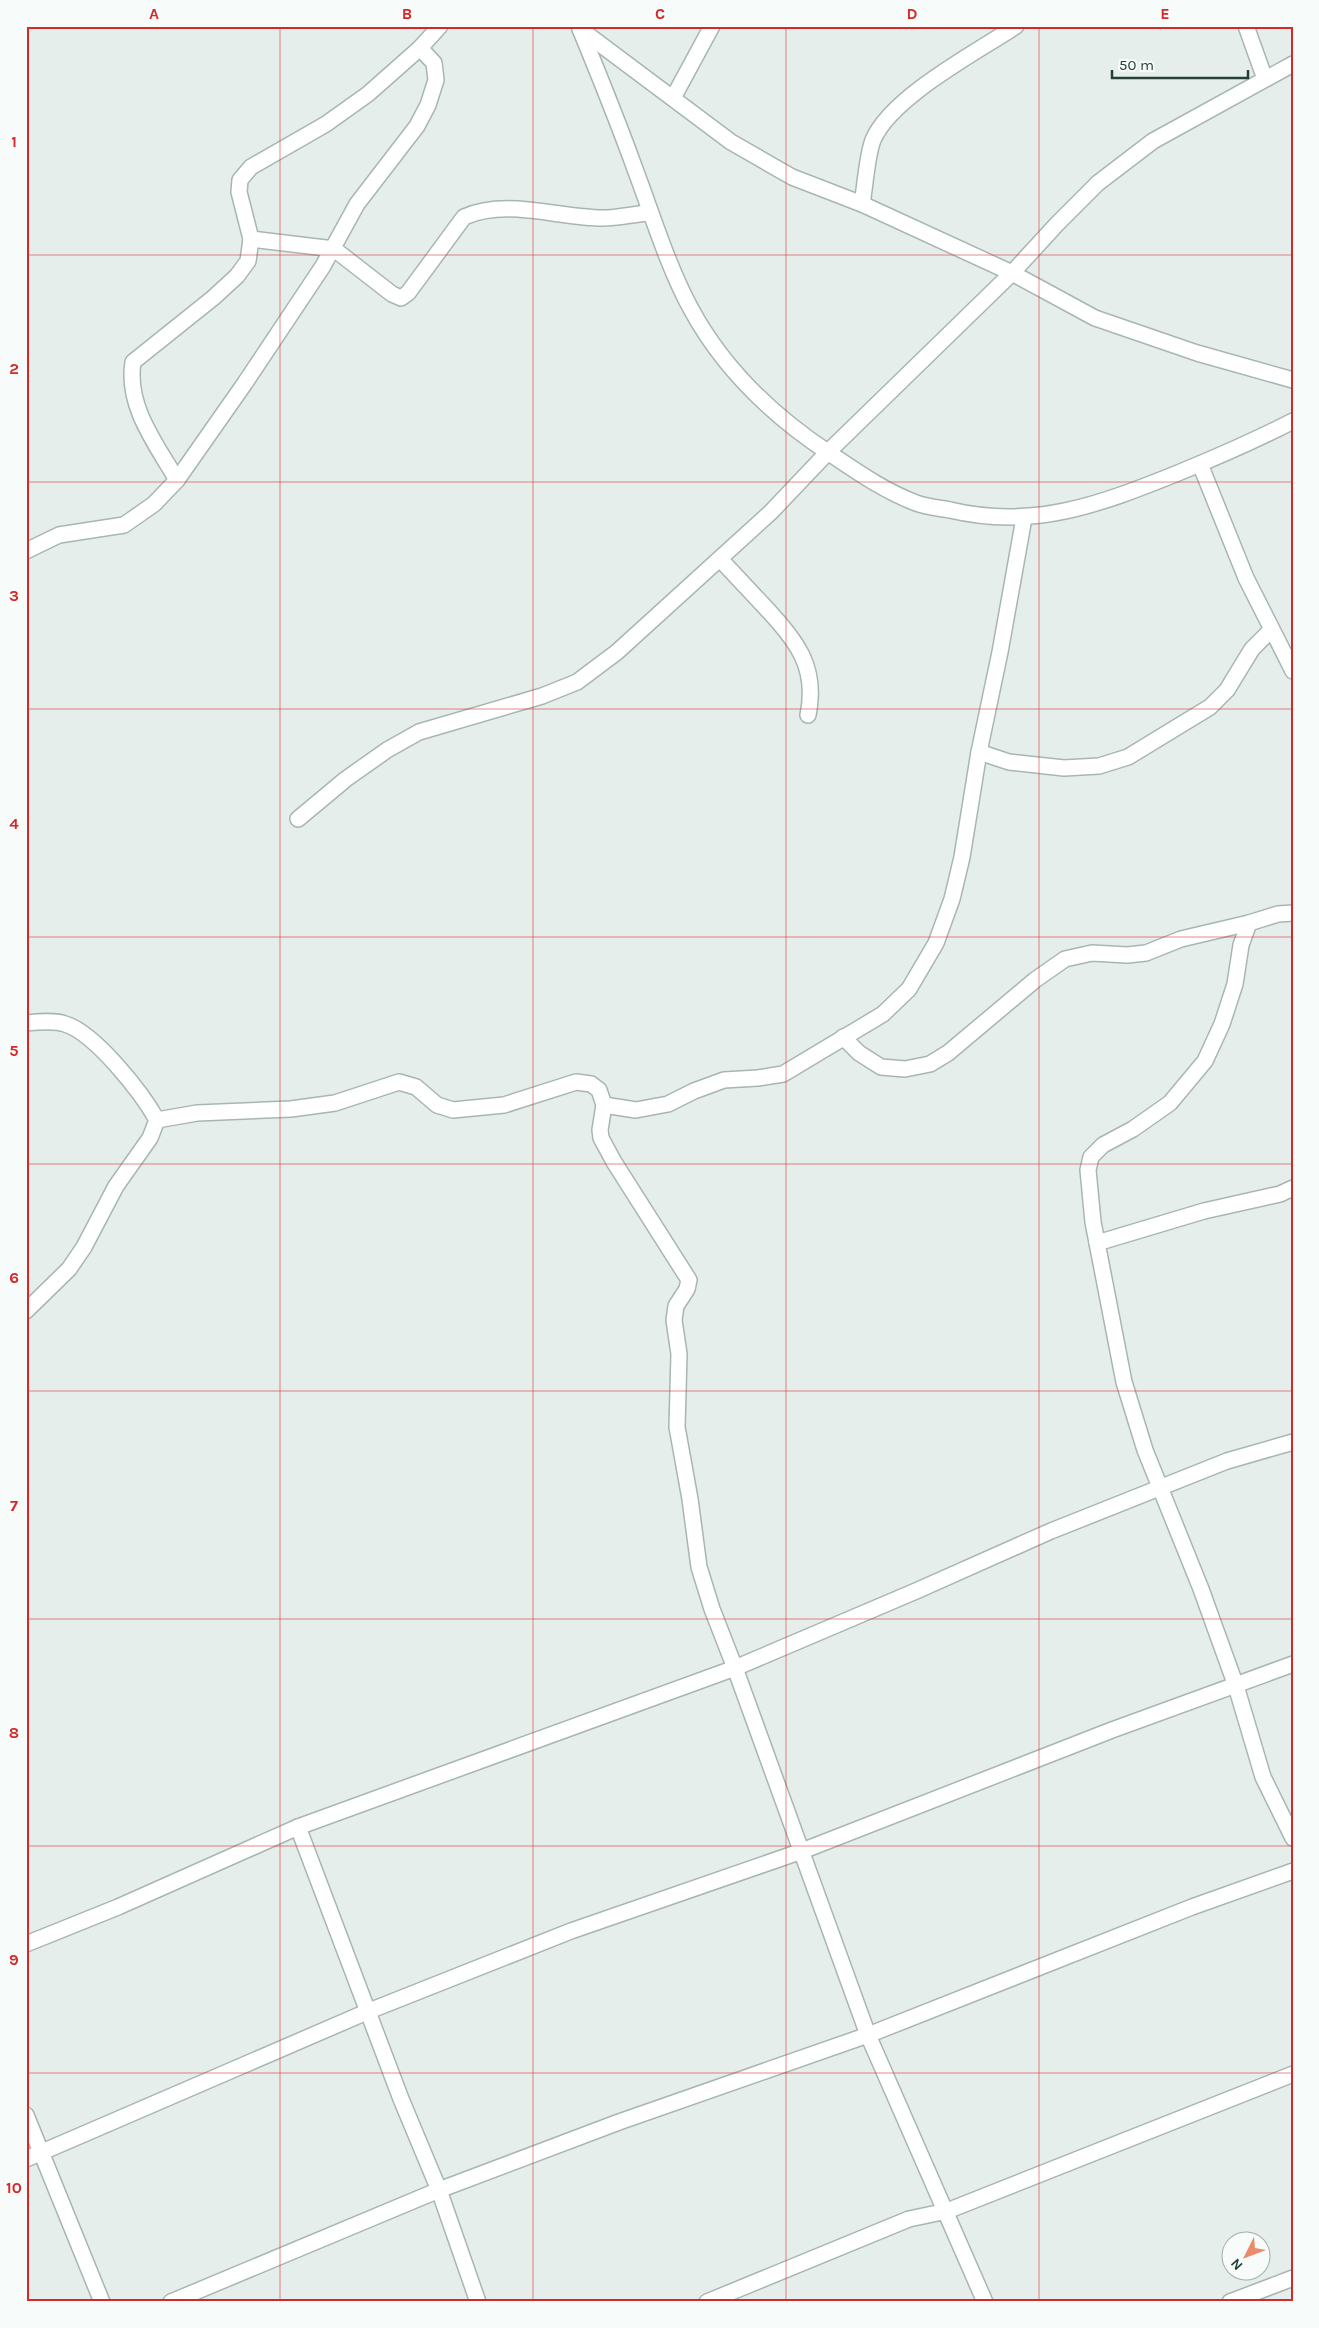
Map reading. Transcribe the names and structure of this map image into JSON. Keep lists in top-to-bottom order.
{
  "scale_bar": "50 m",
  "north": "bottom left",
  "grid": {
    "columns": [
      "A",
      "B",
      "C",
      "D",
      "E"
    ],
    "rows": [
      "1",
      "2",
      "3",
      "4",
      "5",
      "6",
      "7",
      "8",
      "9",
      "10"
    ]
  }
}
